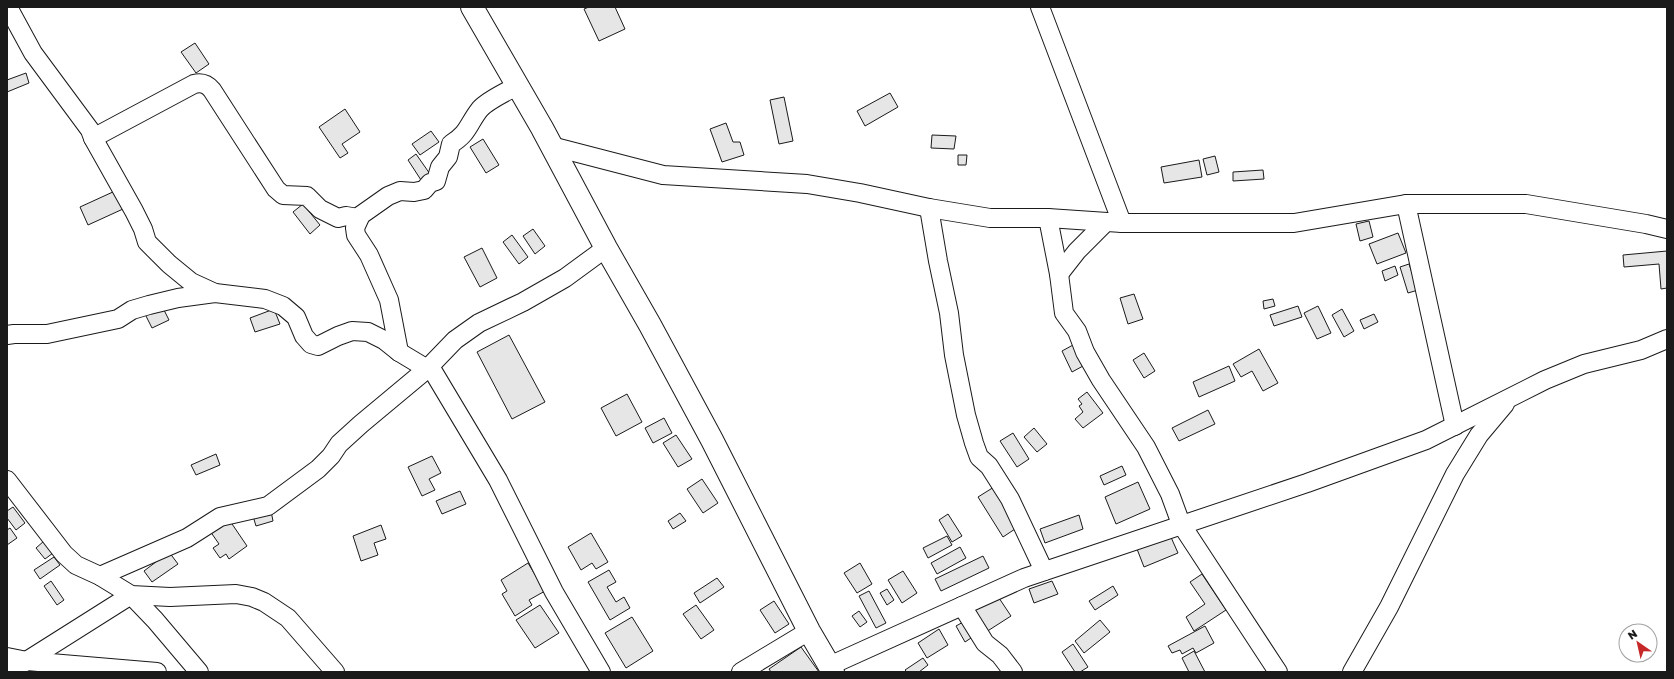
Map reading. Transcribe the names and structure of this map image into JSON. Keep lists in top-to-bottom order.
{
  "north": "top left"
}
